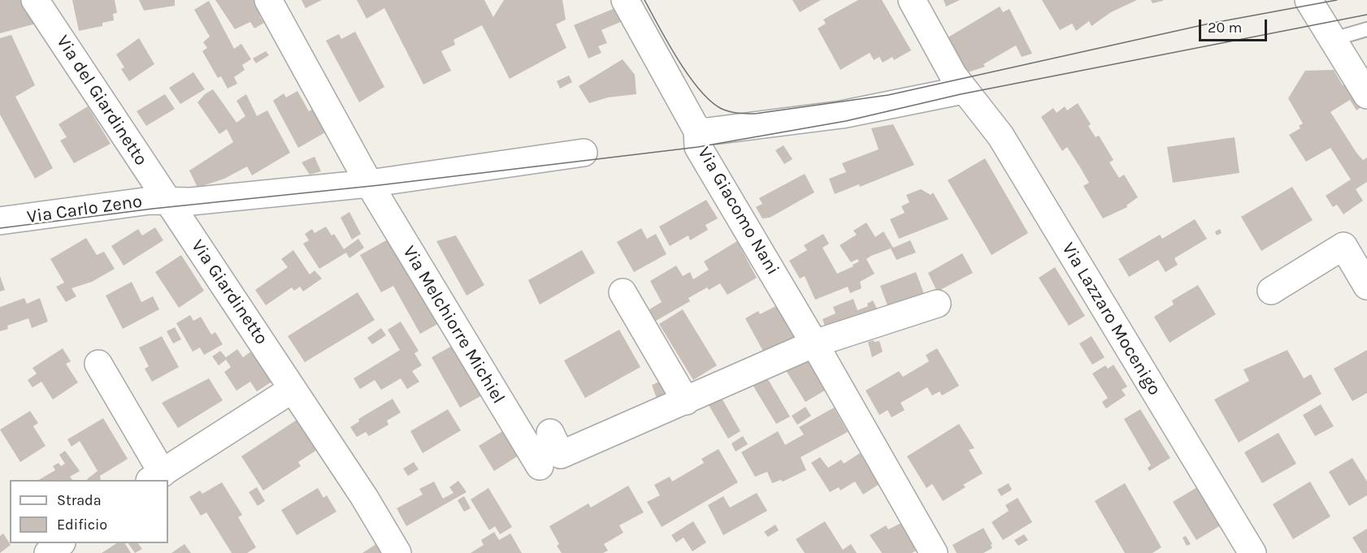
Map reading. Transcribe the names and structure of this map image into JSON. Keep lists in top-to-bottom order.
{
  "streets": {
    "street": [
      "Via del Giardinetto",
      "Via Carlo Zeno",
      "Via Giacomo Nani",
      "Via Giardinetto",
      "Via Lazzaro Mocenigo",
      "Via Melchiorre Michiel"
    ]
  },
  "crossings": [
    ["Via del Giardinetto", "Via Carlo Zeno"],
    ["Via del Giardinetto", "Via Giardinetto"],
    ["Via Carlo Zeno", "Via Giardinetto"]
  ],
  "legend": ["Strada", "Edificio"],
  "scale_bar": "20 m"
}
